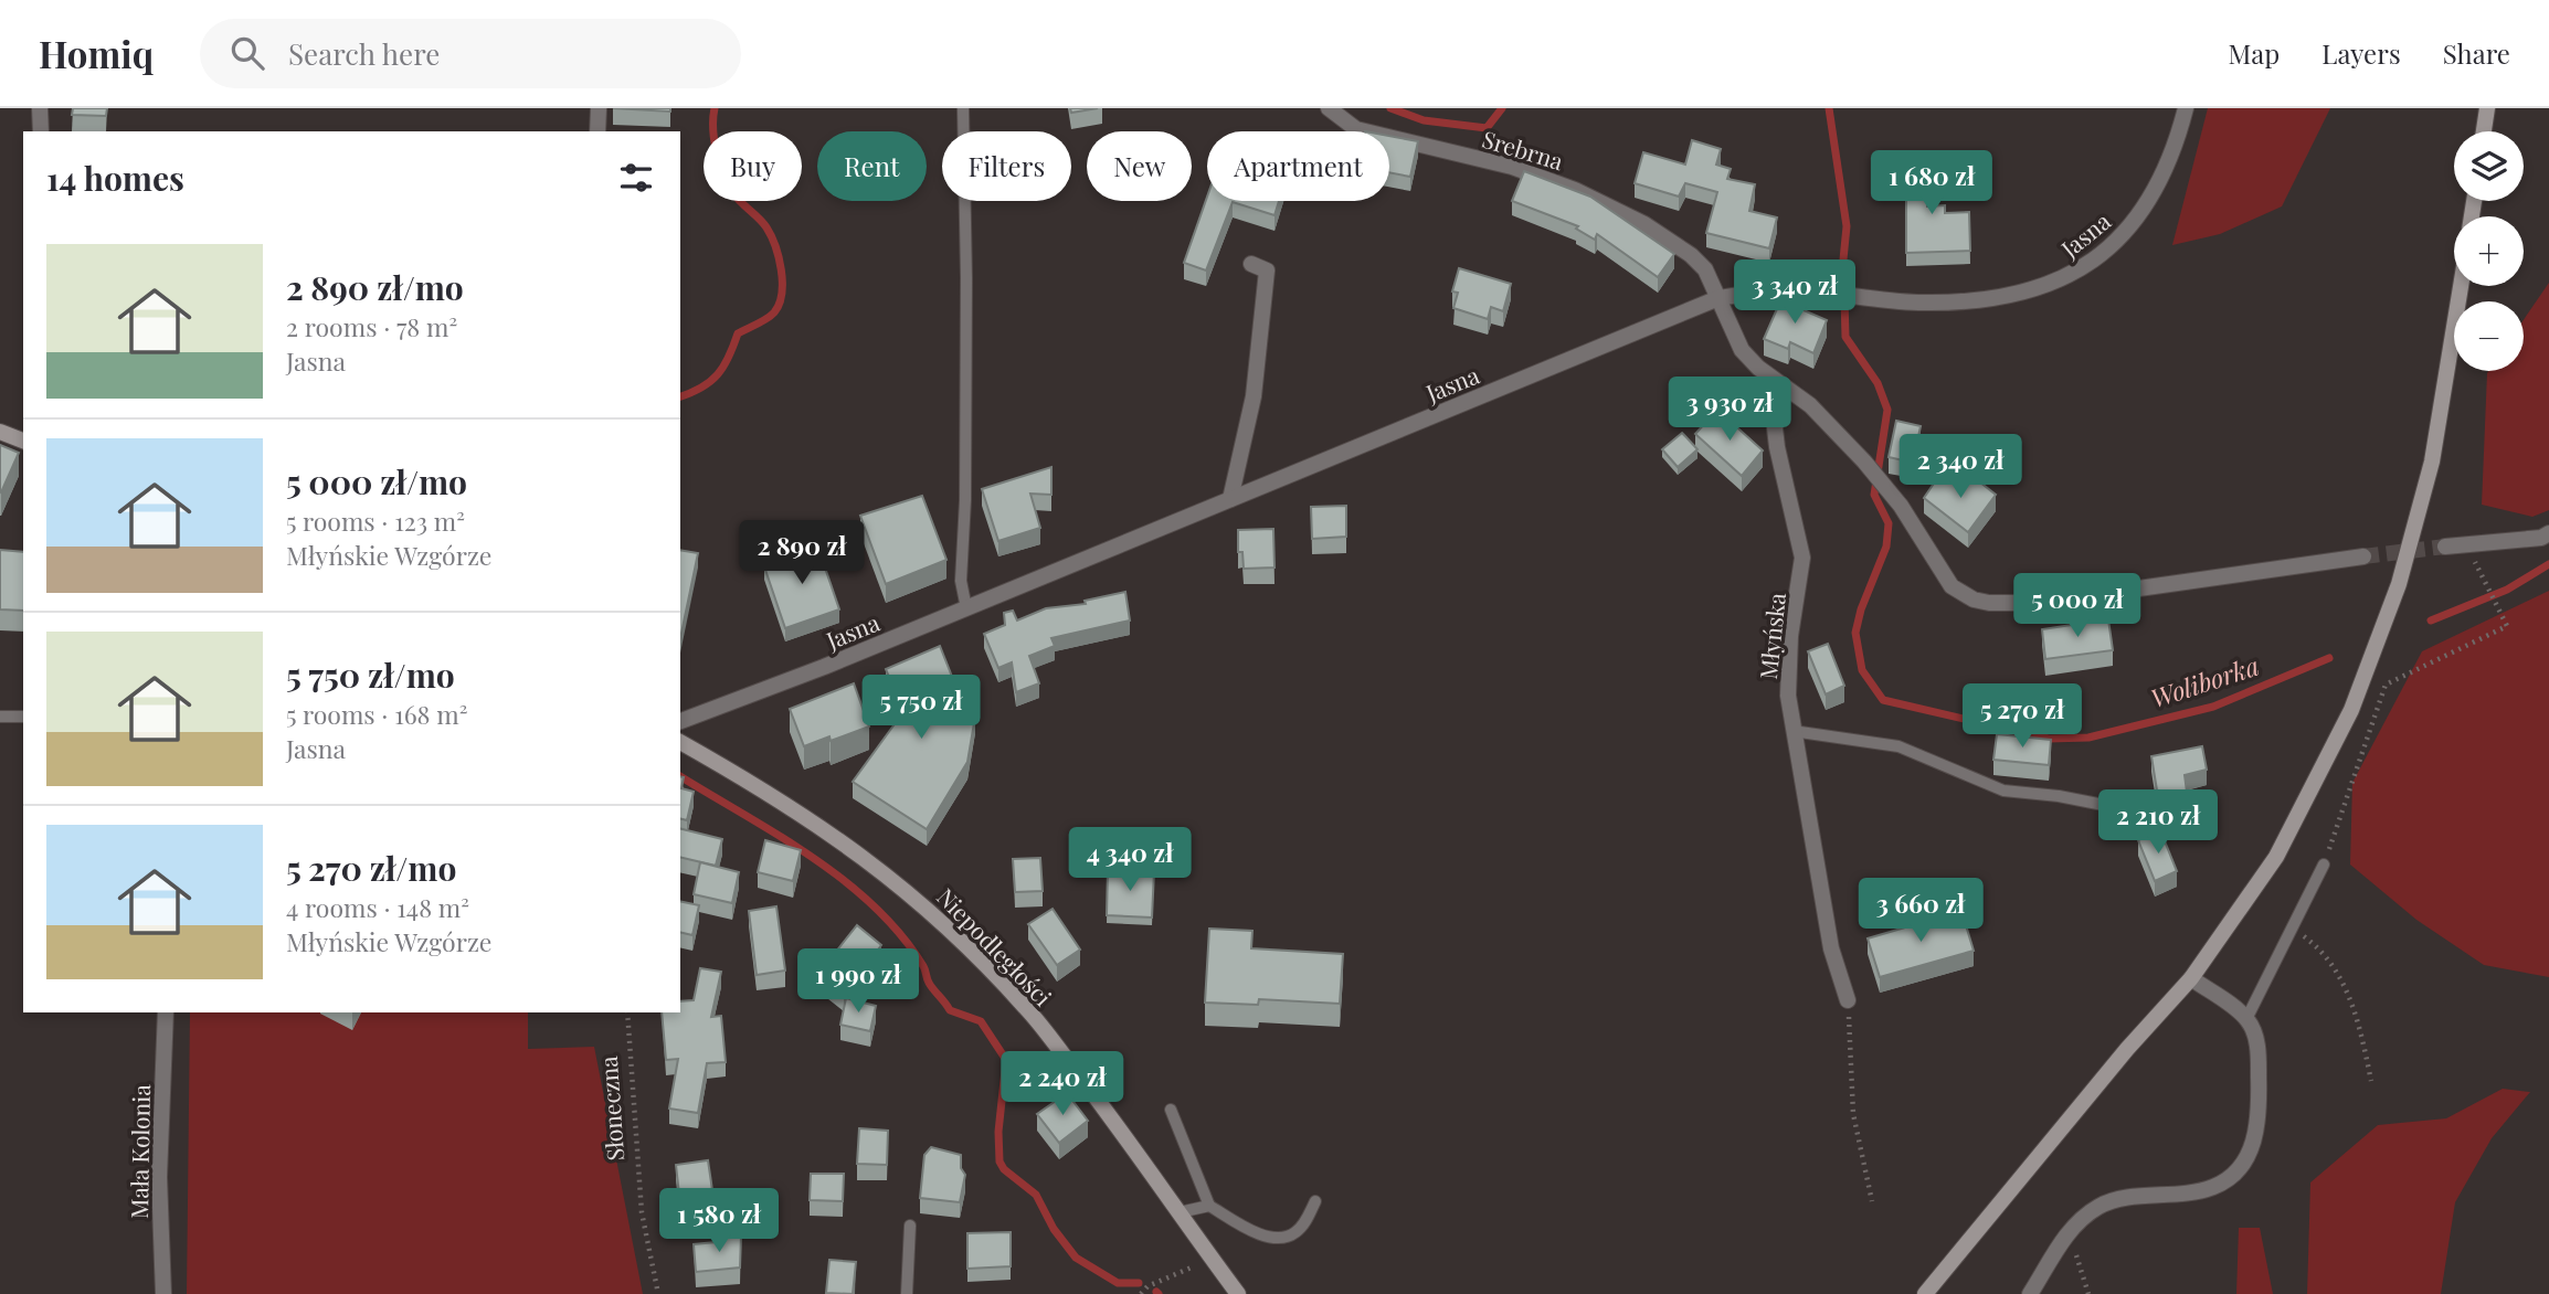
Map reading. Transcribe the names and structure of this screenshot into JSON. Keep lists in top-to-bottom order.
{
  "streets": {
    "main road": ["Niepodległości"],
    "street": [
      "Srebrna",
      "Jasna",
      "Młyńska",
      "Mała Kolonia"
    ],
    "path": ["Słoneczna"]
  },
  "crossings": [
    ["Srebrna", "Jasna"]
  ],
  "water": ["Woliborka"],
  "page": {
    "header": "Homiq",
    "search": "Search here",
    "nav": ["Map", "Layers", "Share"],
    "map_buttons": ["+", "−"],
    "chip": [
      "Buy",
      "Rent",
      "Filters",
      "New",
      "Apartment"
    ],
    "heading": "14 homes",
    "price": [
      "1 680 zł",
      "3 340 zł",
      "3 930 zł",
      "2 340 zł",
      "2 890 zł",
      "5 000 zł",
      "5 750 zł",
      "5 270 zł",
      "2 210 zł",
      "4 340 zł",
      "3 660 zł",
      "1 990 zł",
      "2 240 zł",
      "1 580 zł"
    ],
    "list": [
      {
        "name": "2 890 zł/mo",
        "note": "2 rooms · 78 m² · Jasna"
      },
      {
        "name": "5 000 zł/mo",
        "note": "5 rooms · 123 m² · Młyńskie Wzgórze"
      },
      {
        "name": "5 750 zł/mo",
        "note": "5 rooms · 168 m² · Jasna"
      },
      {
        "name": "5 270 zł/mo",
        "note": "4 rooms · 148 m² · Młyńskie Wzgórze"
      }
    ]
  }
}
